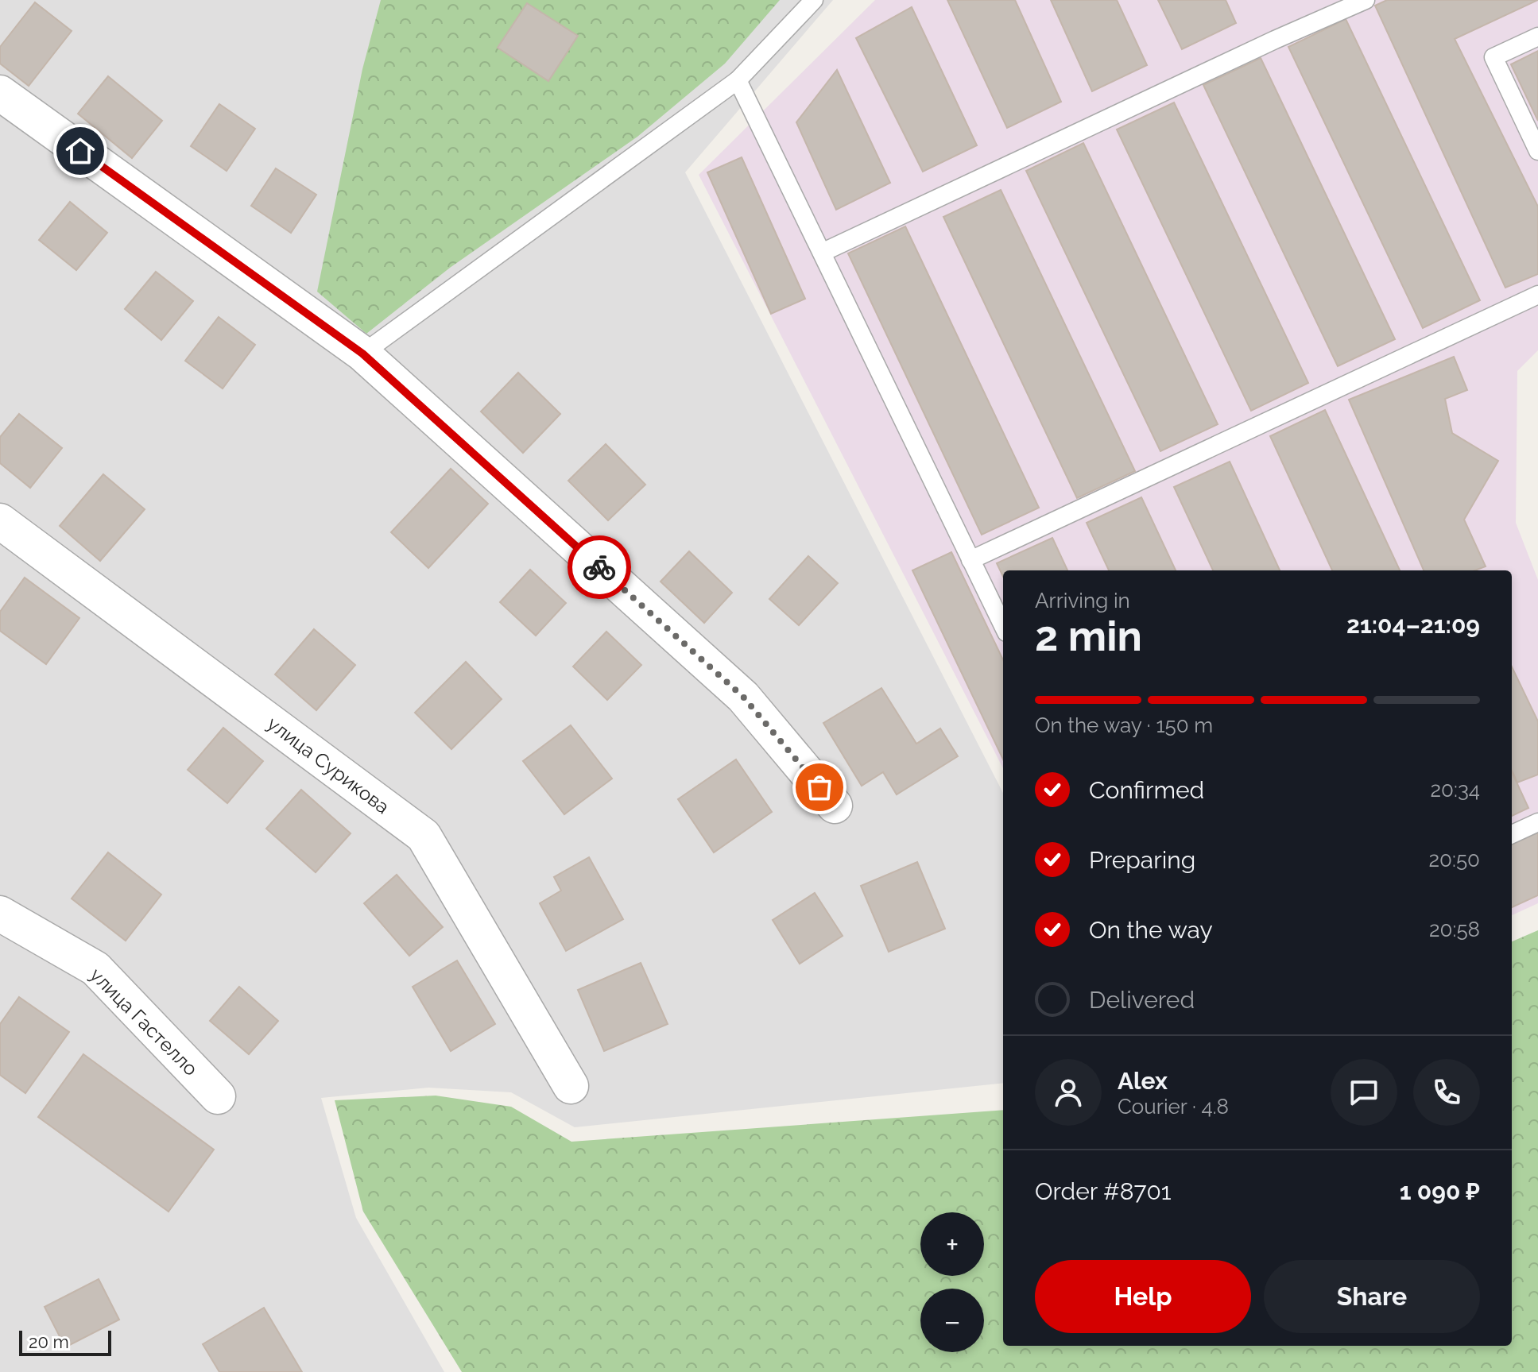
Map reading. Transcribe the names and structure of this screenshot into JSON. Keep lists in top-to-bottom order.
{
  "streets": {
    "street": ["улица Сурикова", "улица Гастелло"]
  },
  "scale_bar": "20 m",
  "page": {
    "heading": ["2 min", "Arriving in", "21:04–21:09"],
    "panel": [
      "Alex",
      "Courier · 4.8",
      "Order #8701",
      "1 090 ₽"
    ],
    "bar": "On the way · 150 m",
    "list": [
      ["Confirmed", "20:34"],
      ["Preparing", "20:50"],
      ["On the way", "20:58"],
      "Delivered"
    ],
    "map_buttons": ["+", "−"],
    "buttons": ["Help", "Share"],
    "scale": "20 m"
  }
}
